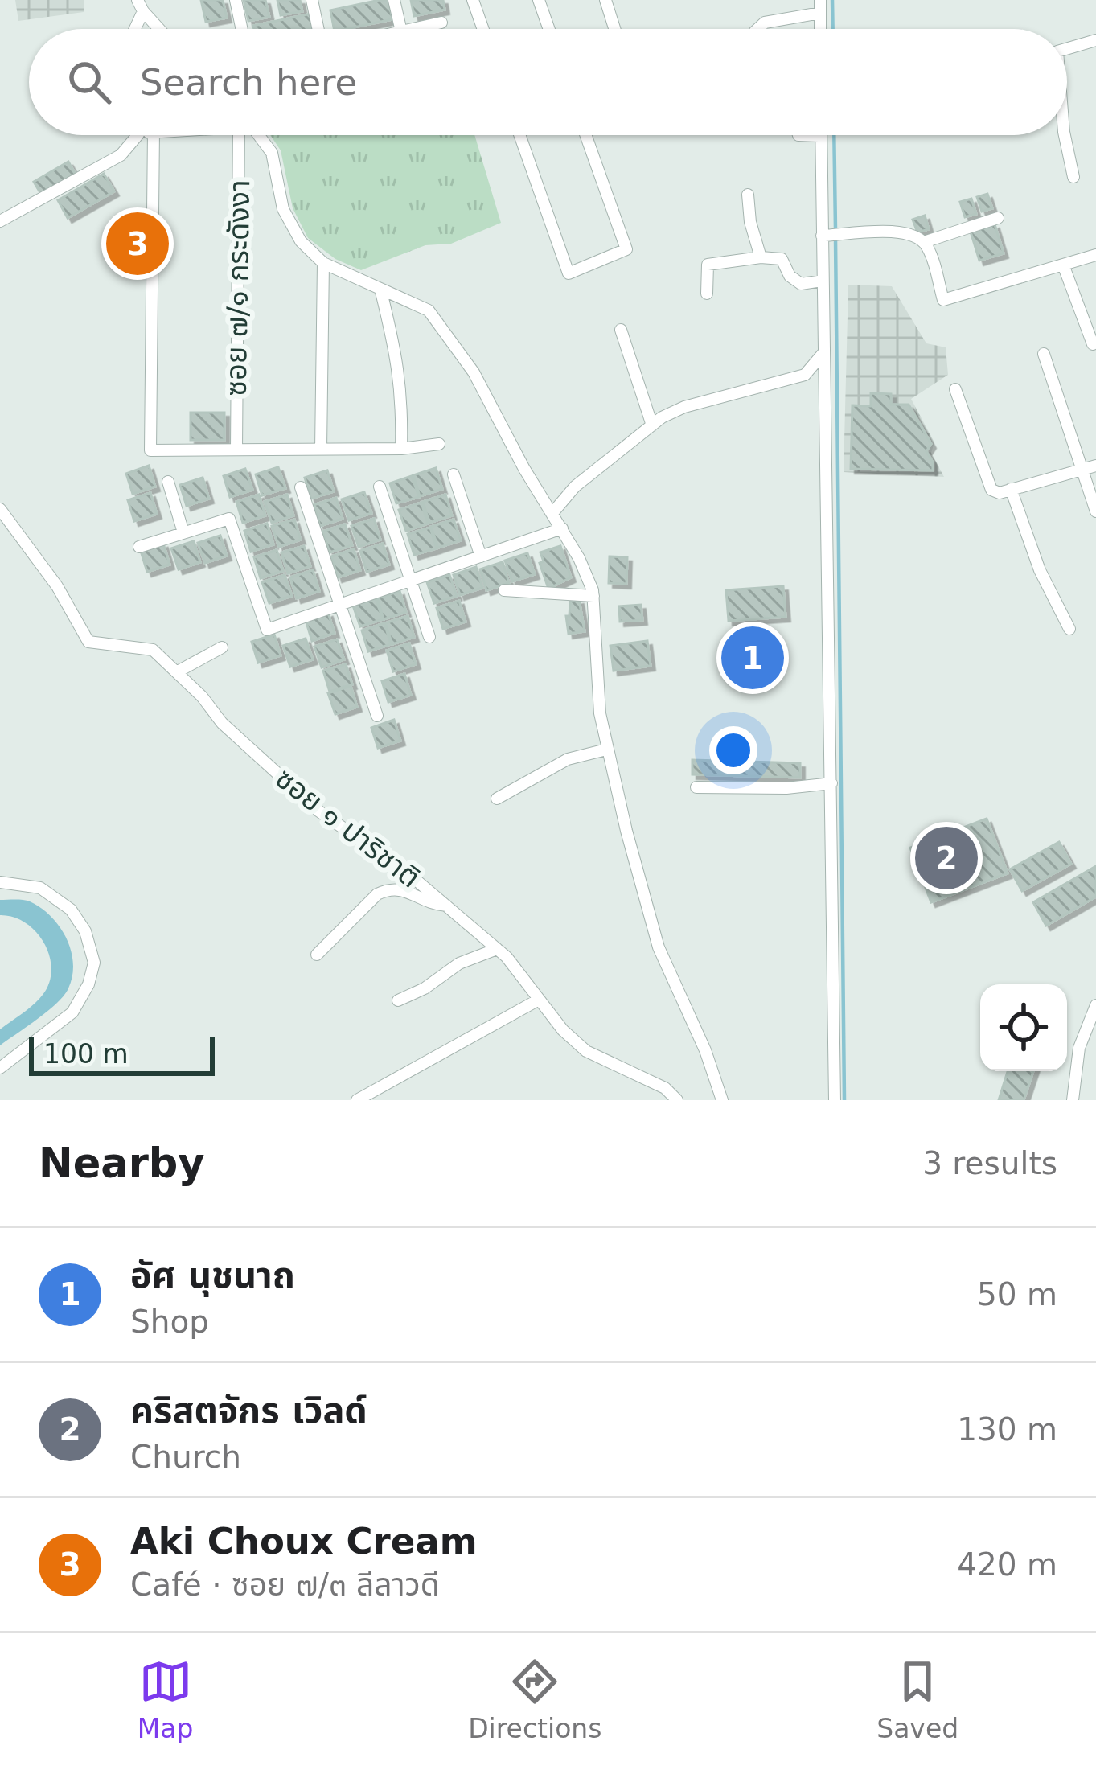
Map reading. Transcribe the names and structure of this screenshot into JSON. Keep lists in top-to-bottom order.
{
  "streets": {
    "street": ["ซอย ๗/๑ กระดังงา", "ซอย ๑ ปาริชาติ"]
  },
  "scale_bar": "100 m",
  "page": {
    "search": "Search here",
    "pins": ["3", "1", "2"],
    "scale": "100 m",
    "heading": ["Nearby", "3 results"],
    "list": [
      {
        "mark": "1",
        "name": "อัศ นุชนาถ",
        "note": "Shop",
        "value": "50 m"
      },
      {
        "mark": "2",
        "name": "คริสตจักร เวิลด์",
        "note": "Church",
        "value": "130 m"
      },
      {
        "mark": "3",
        "name": "Aki Choux Cream",
        "note": "Café · ซอย ๗/๓ ลีลาวดี",
        "value": "420 m"
      }
    ],
    "nav": ["Map", "Directions", "Saved"]
  }
}
